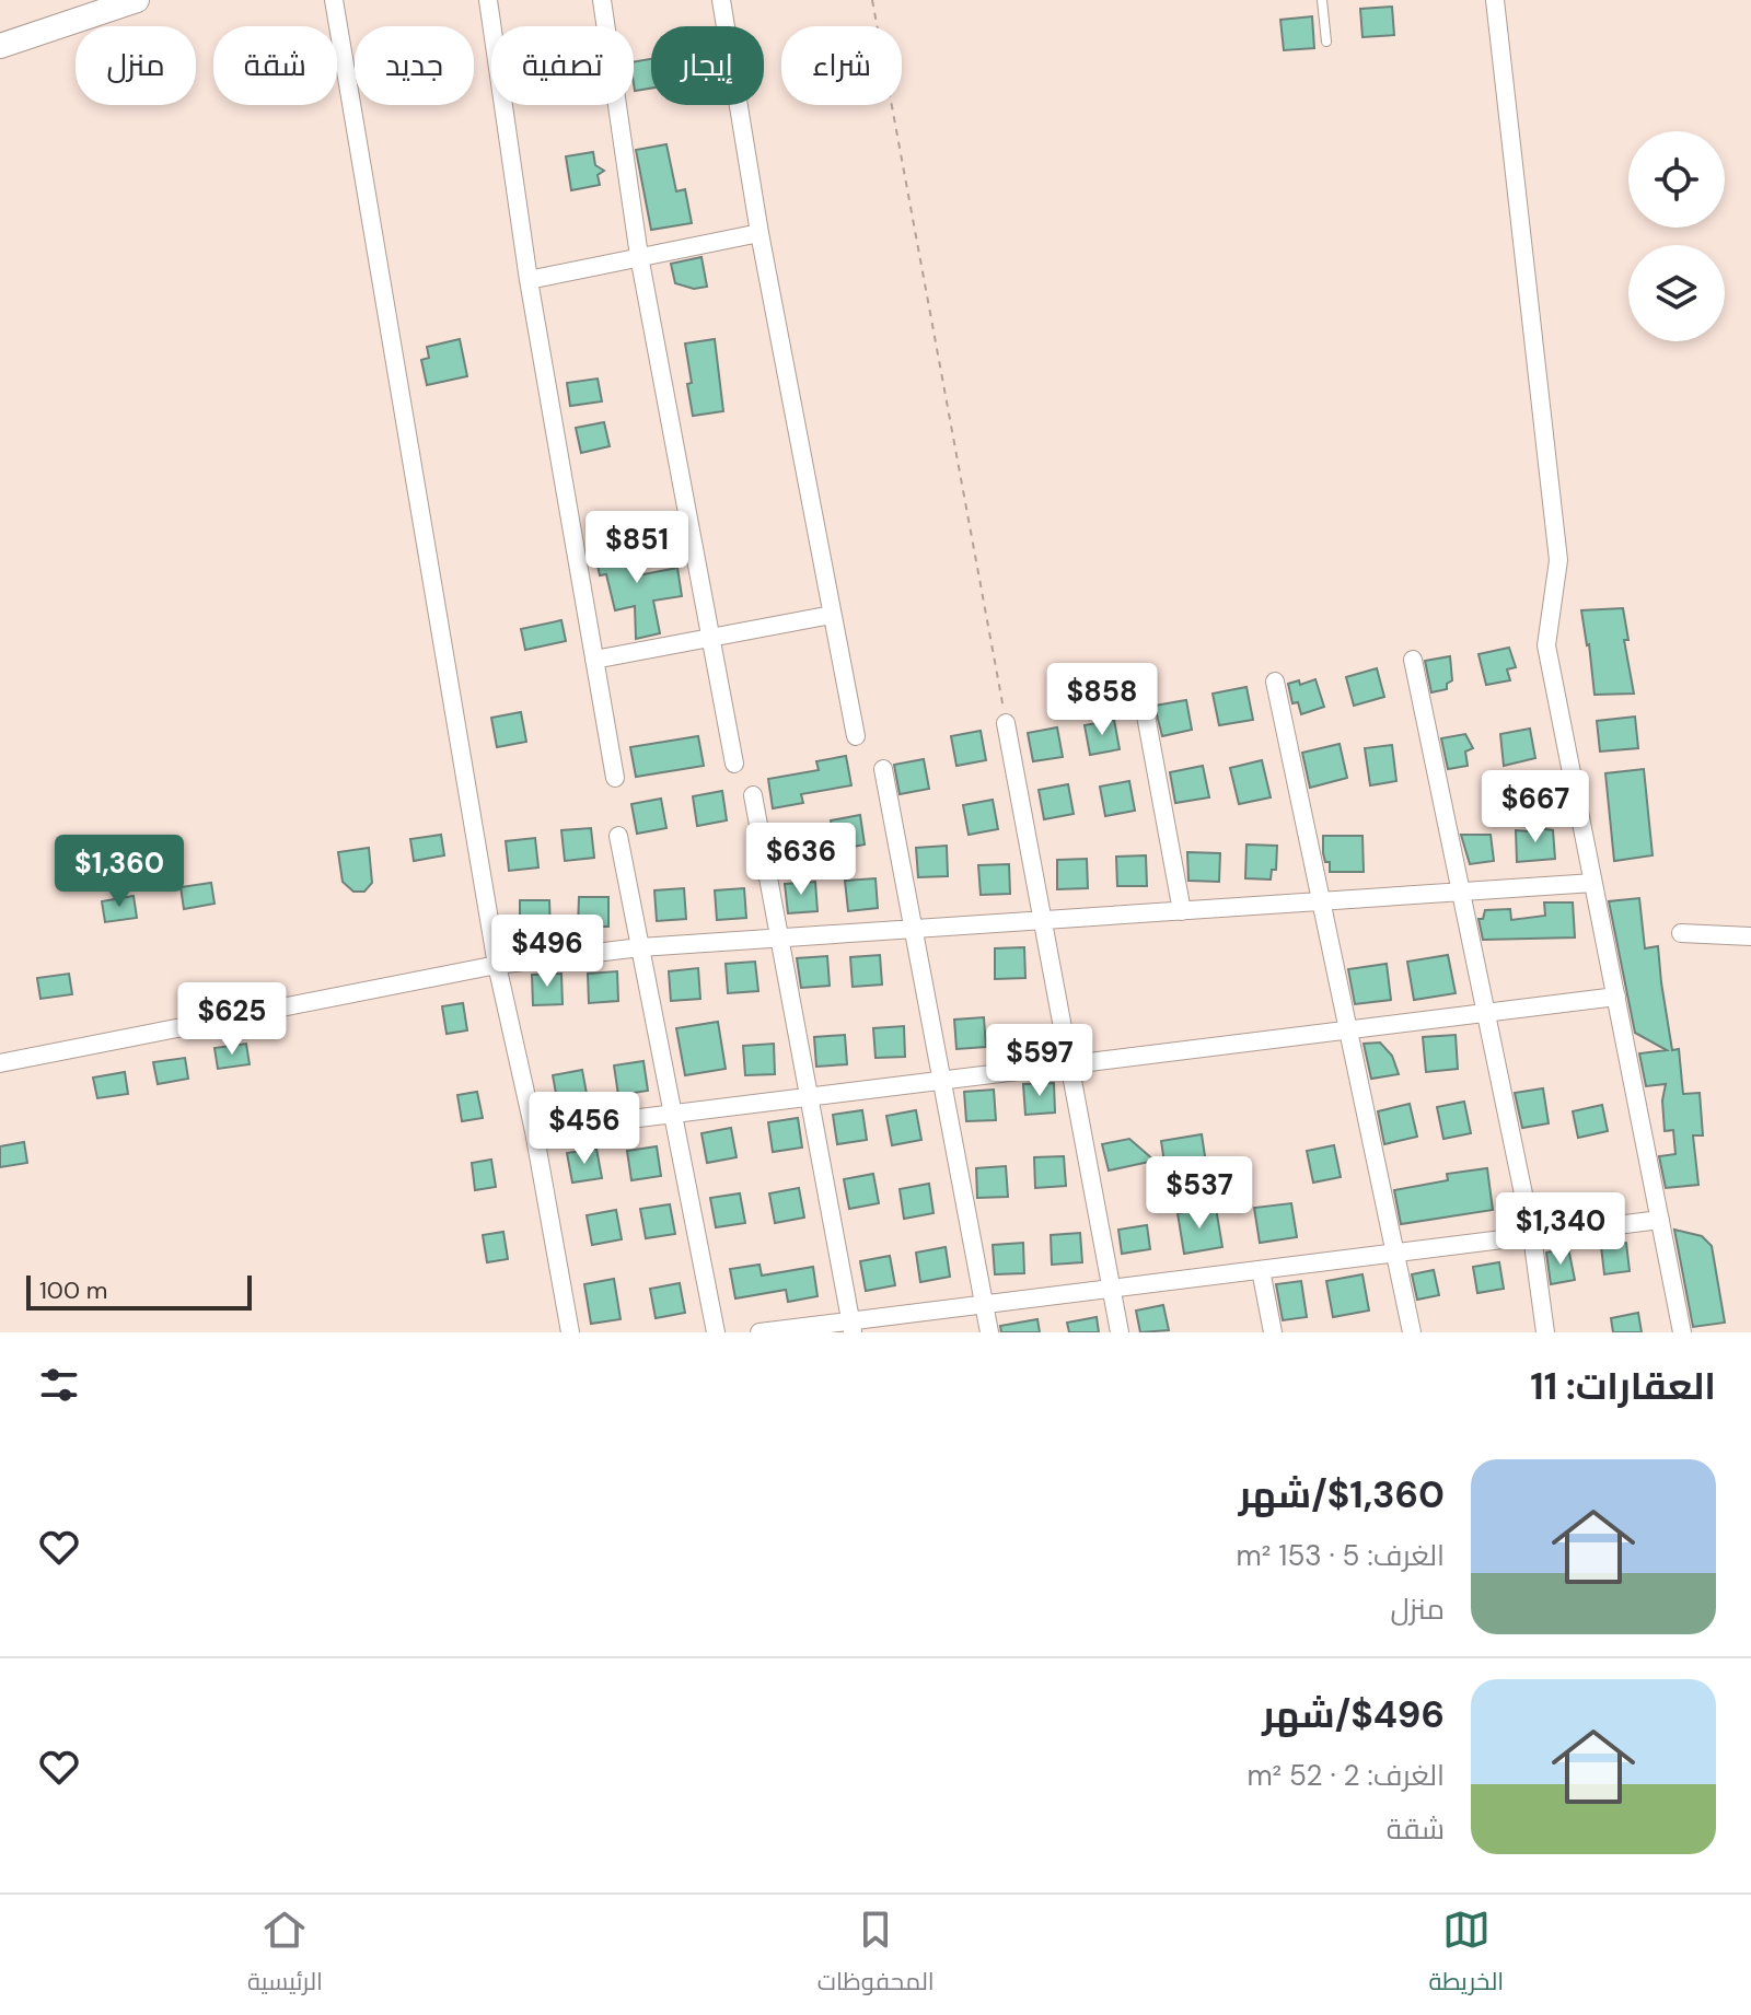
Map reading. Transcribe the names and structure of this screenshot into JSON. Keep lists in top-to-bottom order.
{
  "scale_bar": "100 m",
  "page": {
    "chip": [
      "شراء",
      "إيجار",
      "تصفية",
      "جديد",
      "شقة",
      "منزل"
    ],
    "price": [
      "$851",
      "$858",
      "$667",
      "$636",
      "$1,360",
      "$496",
      "$625",
      "$597",
      "$456",
      "$537",
      "$1,340"
    ],
    "scale": "100 m",
    "heading": "العقارات: 11",
    "list": [
      {
        "name": "$1,360/شهر",
        "note": "الغرف: 5 · 153 m² · منزل"
      },
      {
        "name": "$496/شهر",
        "note": "الغرف: 2 · 52 m² · شقة"
      }
    ],
    "tabs": ["الخريطة", "المحفوظات", "الرئيسية"]
  }
}
